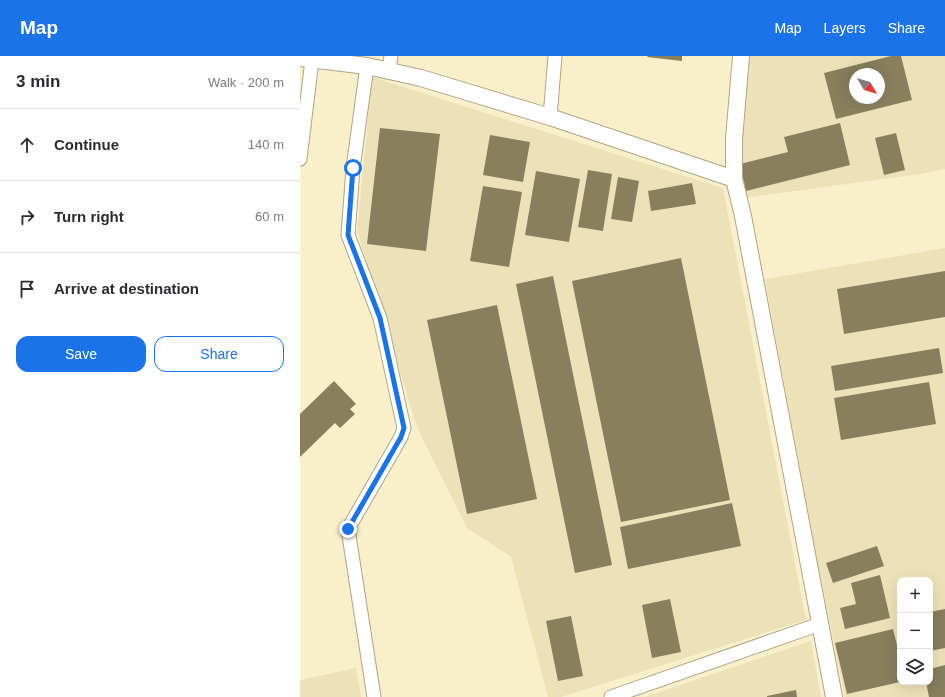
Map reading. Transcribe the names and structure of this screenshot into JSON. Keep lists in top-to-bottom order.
{
  "north": "bottom right",
  "page": {
    "header": "Map",
    "nav": ["Map", "Layers", "Share"],
    "heading": ["3 min", "Walk · 200 m"],
    "list": [
      ["Continue", "140 m"],
      ["Turn right", "60 m"],
      "Arrive at destination"
    ],
    "buttons": ["Save", "Share"],
    "map_buttons": ["+", "−"]
  }
}
